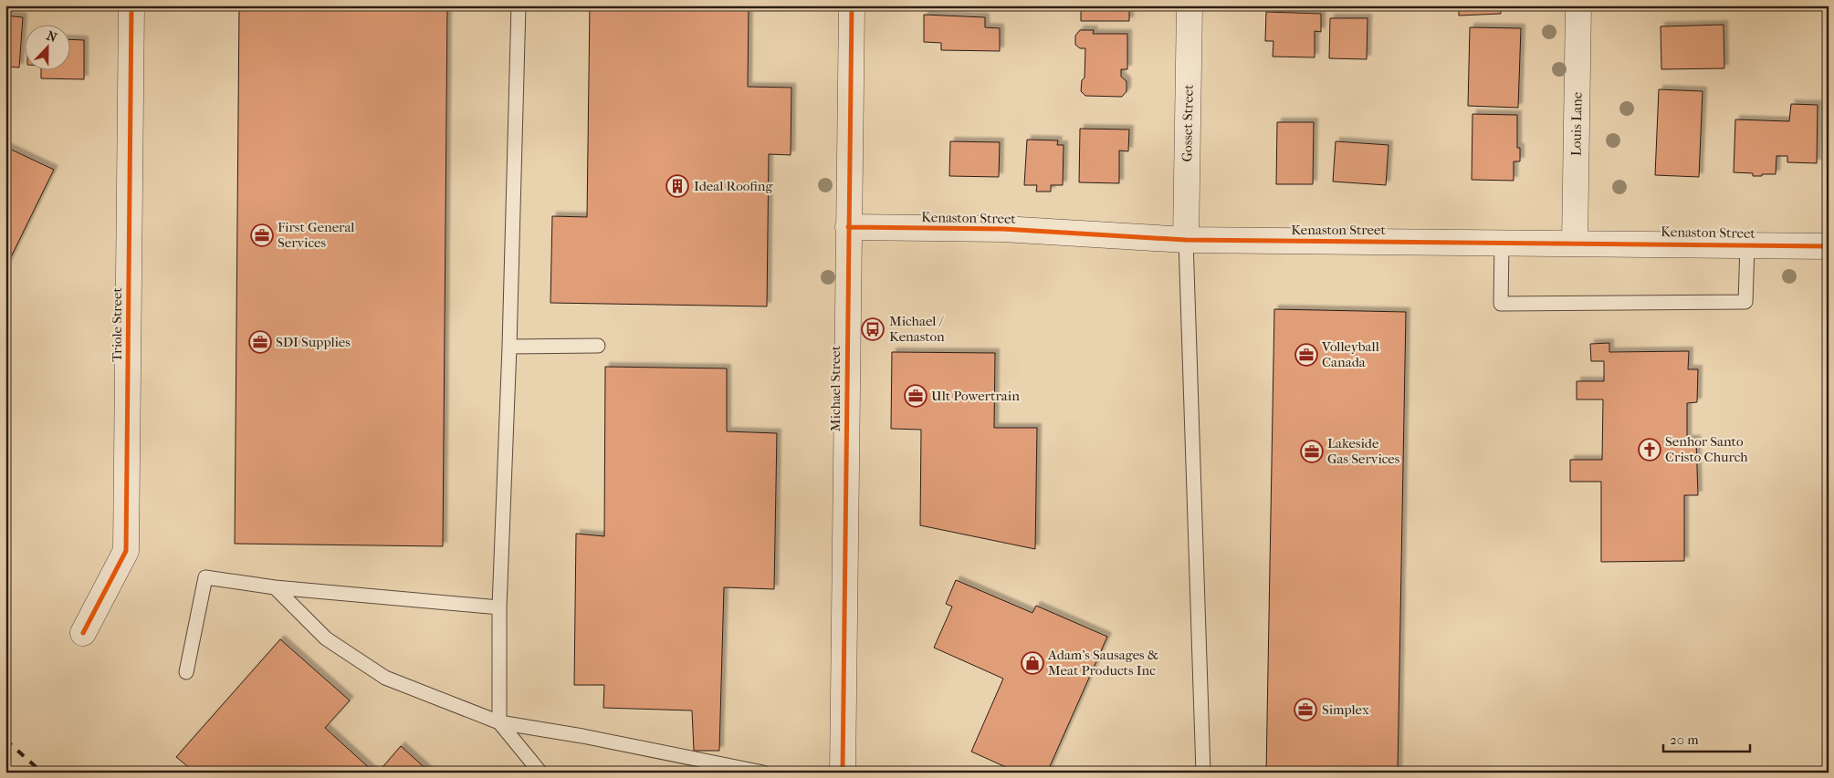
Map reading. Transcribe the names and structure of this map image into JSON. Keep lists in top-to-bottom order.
{
  "streets": {
    "street": [
      "Gosset Street",
      "Louis Lane",
      "Kenaston Street",
      "Triole Street",
      "Michael Street"
    ]
  },
  "crossings": [
    ["Gosset Street", "Kenaston Street"],
    ["Louis Lane", "Kenaston Street"],
    ["Kenaston Street", "Michael Street"]
  ],
  "places": {
    "building": ["Ideal Roofing"],
    "office": [
      "First General Services",
      "SDI Supplies",
      "Volleyball Canada",
      "Ult Powertrain",
      "Lakeside Gas Services",
      "Simplex"
    ],
    "bus stop": ["Michael / Kenaston"],
    "church": ["Senhor Santo Cristo Church"],
    "shop": ["Adam's Sausages & Meat Products Inc"]
  },
  "scale_bar": "20 m",
  "north": "top"
}
